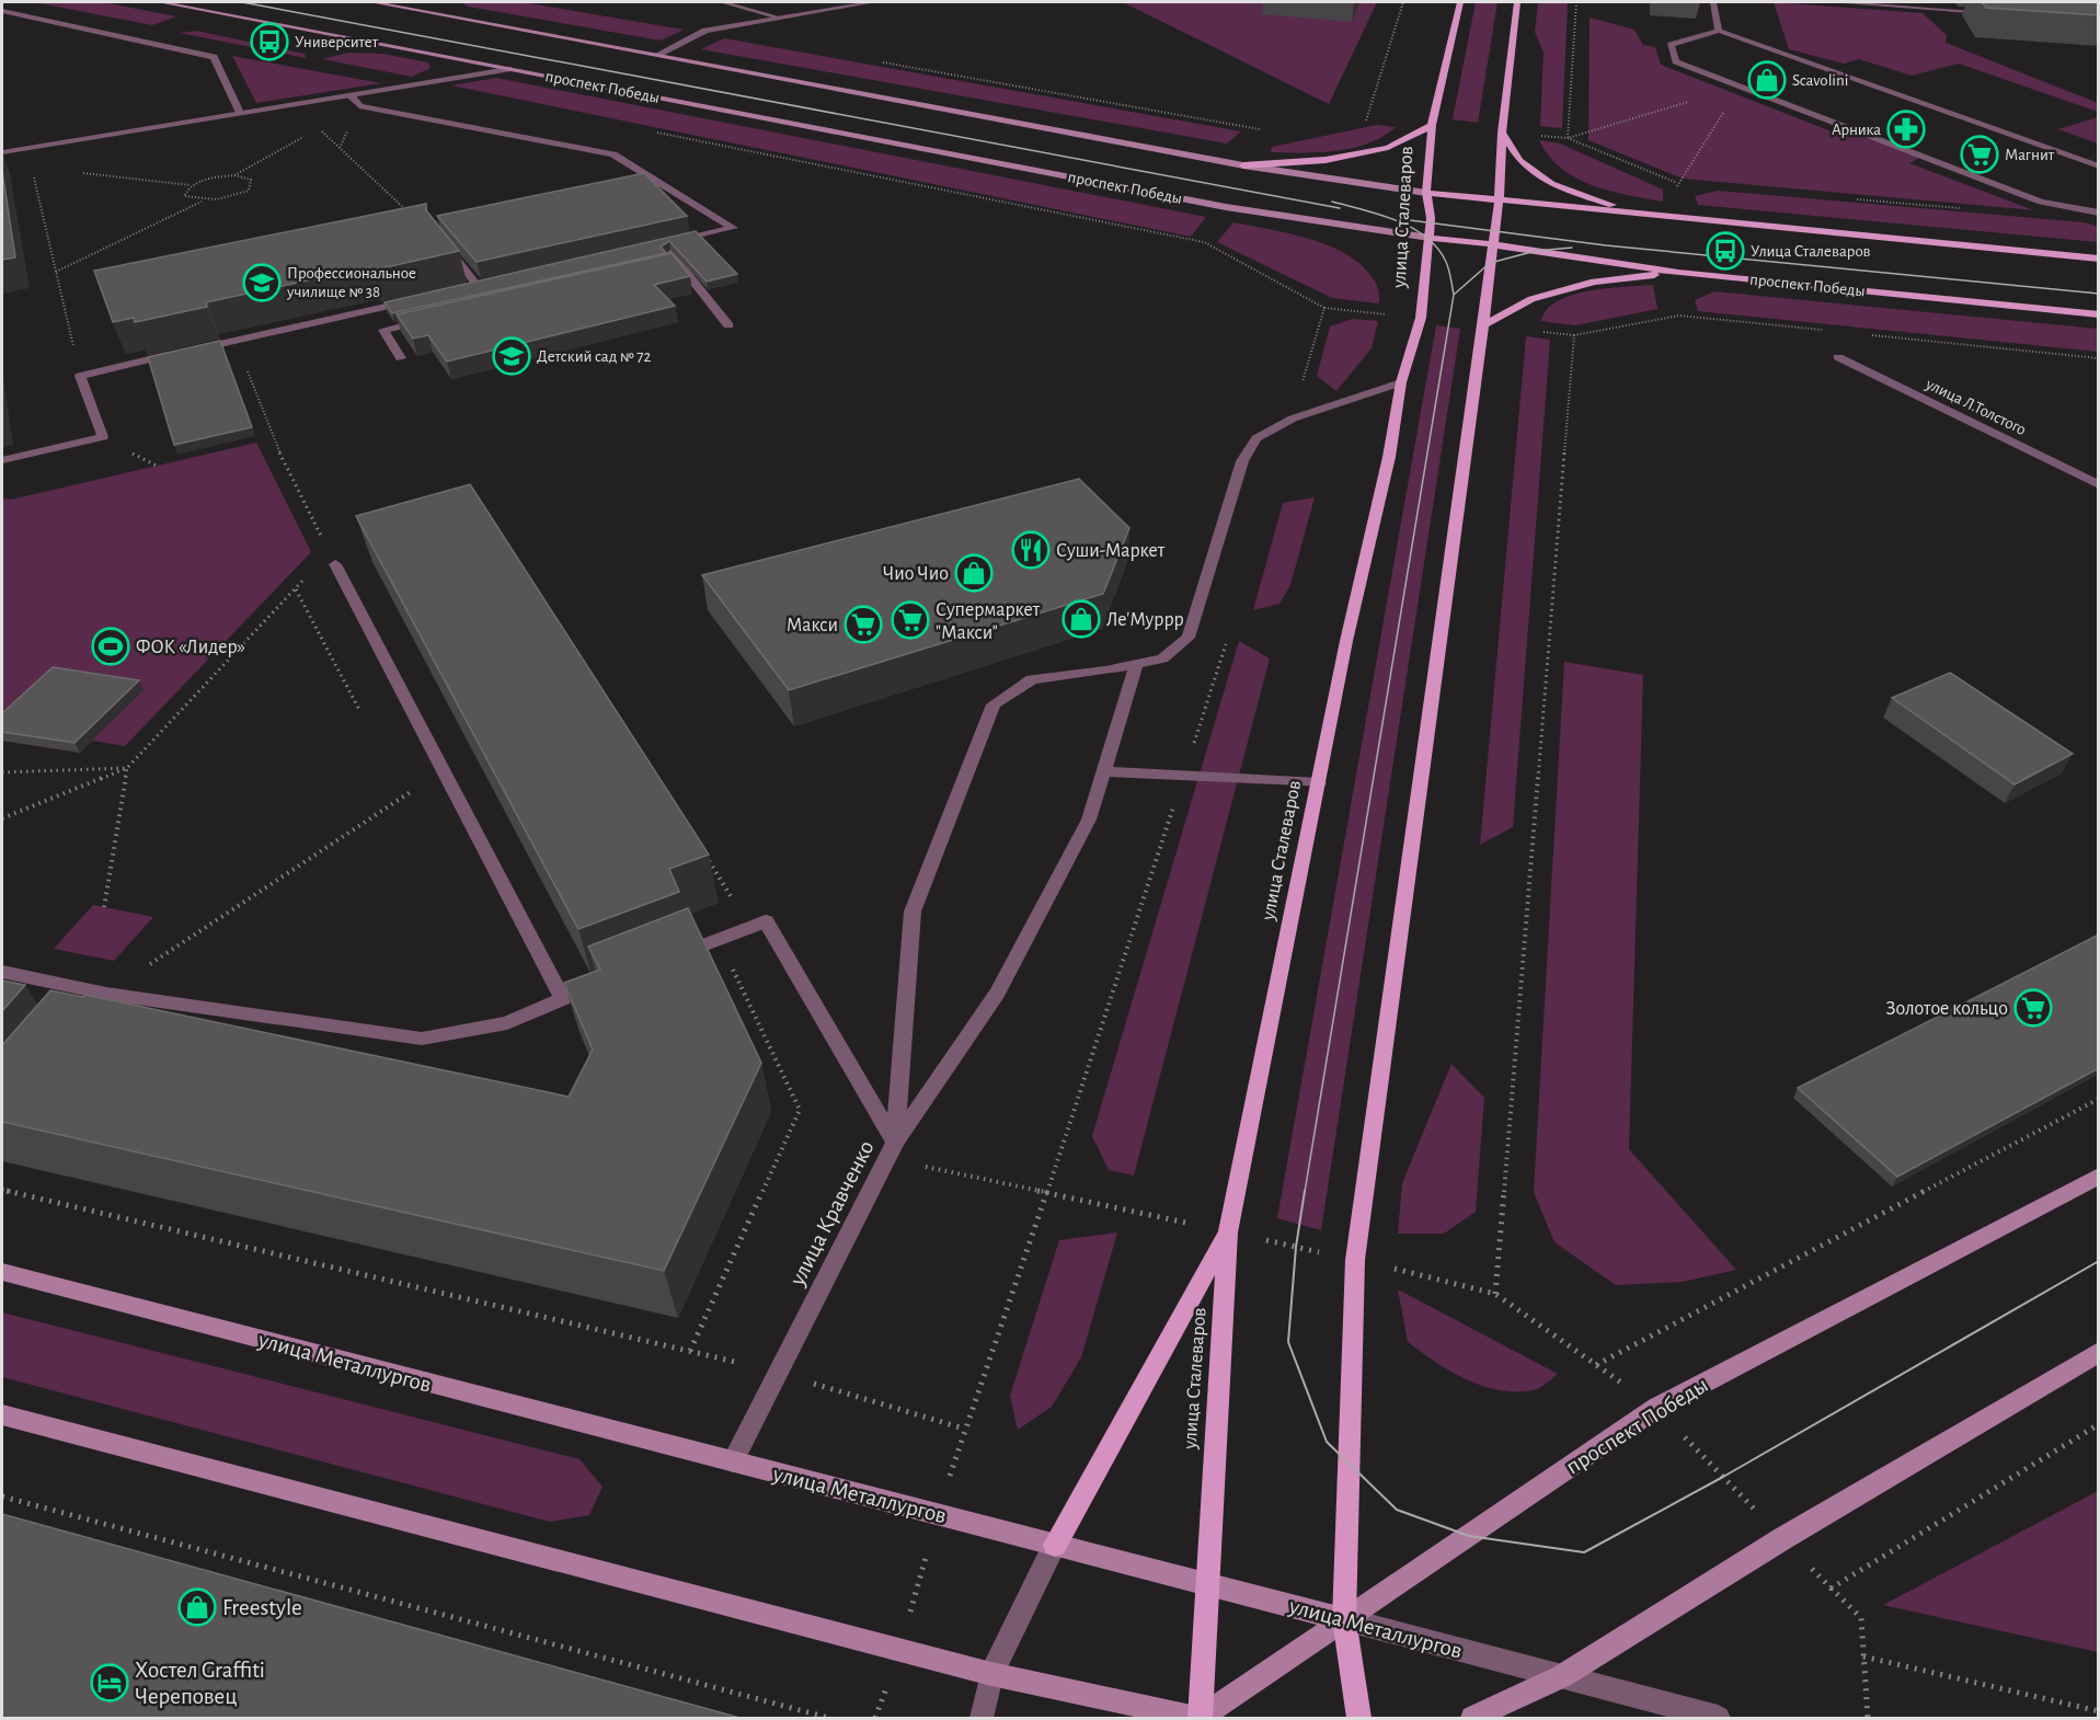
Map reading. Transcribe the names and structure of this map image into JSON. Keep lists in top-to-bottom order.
{
  "streets": {
    "main road": ["проспект Победы", "улица Сталеваров", "улица Металлургов"],
    "street": ["улица Л.Толстого", "улица Кравченко"]
  },
  "crossings": [
    ["проспект Победы", "улица Сталеваров"],
    ["проспект Победы", "улица Металлургов"],
    ["улица Сталеваров", "улица Металлургов"],
    ["улица Кравченко", "улица Металлургов"]
  ],
  "places": {
    "bus stop": ["Университет", "Улица Сталеваров"],
    "shop": [
      "Scavolini",
      "Чио Чио",
      "Ле'Муррр",
      "Freestyle"
    ],
    "pharmacy": ["Арника"],
    "supermarket": [
      "Магнит",
      "Супермаркет \"Макси\"",
      "Макси",
      "Золотое кольцо"
    ],
    "school or university": ["Профессиональное училище № 38", "Детский сад № 72"],
    "restaurant": ["Суши-Маркет"],
    "sports": ["ФОК «Лидер»"],
    "hotel": ["Хостел Graffiti Череповец"]
  }
}
